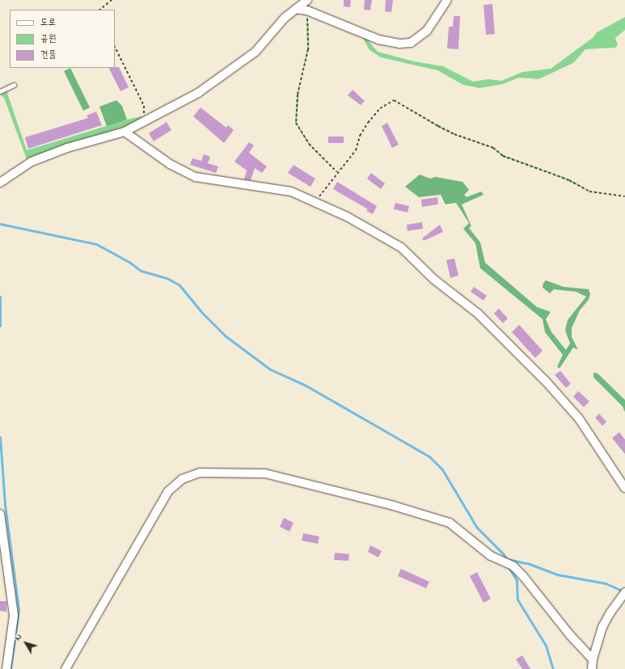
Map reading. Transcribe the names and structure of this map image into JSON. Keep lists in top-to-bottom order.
{
  "legend": ["도로", "공원", "건물"],
  "north": "top left"
}
